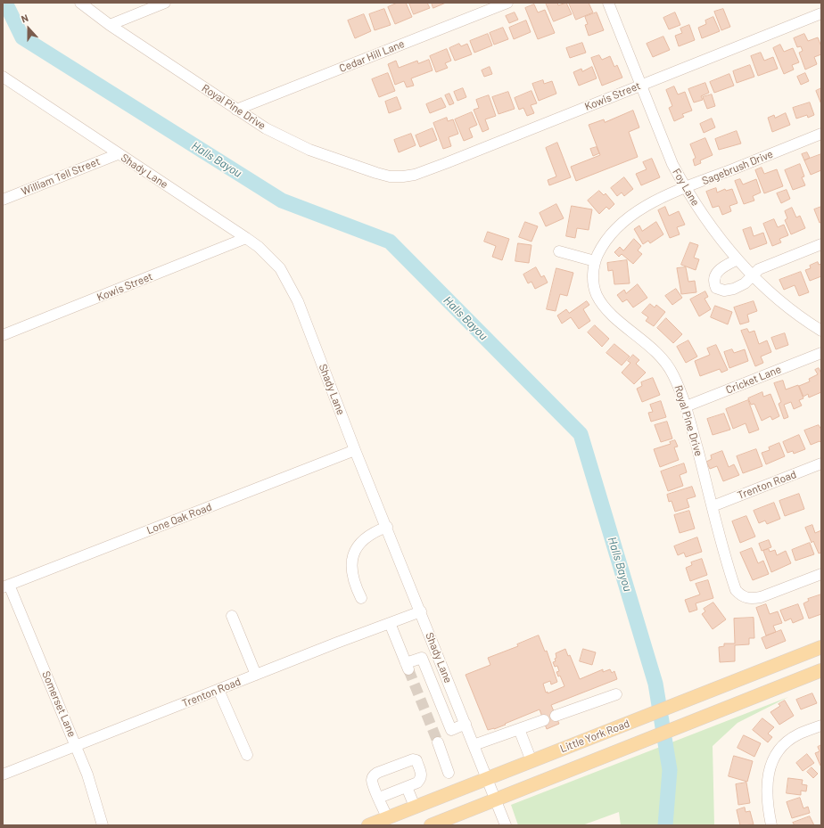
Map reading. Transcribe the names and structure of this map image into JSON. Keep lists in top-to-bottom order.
{
  "streets": {
    "main road": ["Little York Road"],
    "street": [
      "Cedar Hill Lane",
      "Kowis Street",
      "Royal Pine Drive",
      "Sagebrush Drive",
      "Shady Lane",
      "William Tell Street",
      "Foy Lane",
      "Cricket Lane",
      "Trenton Road",
      "Lone Oak Road",
      "Somerset Lane"
    ]
  },
  "crossings": [
    ["Cedar Hill Lane", "Royal Pine Drive"],
    ["Kowis Street", "Royal Pine Drive"],
    ["Kowis Street", "Shady Lane"],
    ["Kowis Street", "Foy Lane"],
    ["Royal Pine Drive", "Sagebrush Drive"],
    ["Royal Pine Drive", "Cricket Lane"],
    ["Royal Pine Drive", "Trenton Road"],
    ["Sagebrush Drive", "Foy Lane"],
    ["Shady Lane", "William Tell Street"],
    ["Shady Lane", "Trenton Road"],
    ["Shady Lane", "Lone Oak Road"],
    ["Shady Lane", "Little York Road"],
    ["Trenton Road", "Somerset Lane"],
    ["Lone Oak Road", "Somerset Lane"]
  ],
  "water": ["Halls Bayou"],
  "north": "top"
}
